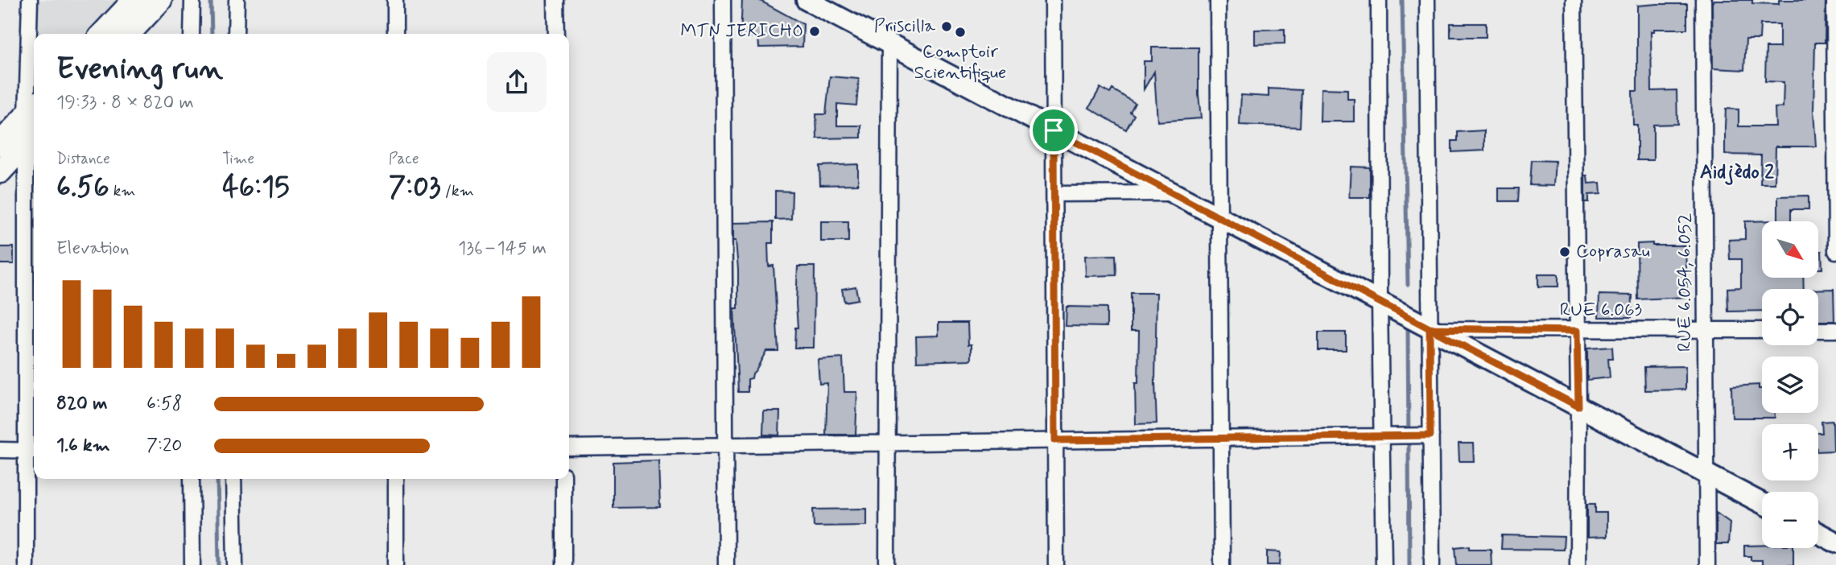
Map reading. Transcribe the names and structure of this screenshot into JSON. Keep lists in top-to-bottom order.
{
  "streets": {
    "street": ["RUE 6.054, 6.052", "RUE 6.063"]
  },
  "crossings": [
    ["RUE 6.054, 6.052", "RUE 6.063"]
  ],
  "districts": ["Aidjèdo 2"],
  "places": [
    "Priscilla",
    "MTN JERICHO",
    "Comptoir Scientifique",
    "Coprasau"
  ],
  "north": "bottom right",
  "page": {
    "heading": ["Evening run", "19:33 · 8 × 820 m"],
    "stats": [
      ["Distance", "6.56 km"],
      ["Time", "46:15"],
      ["Pace", "7:03 /km"]
    ],
    "map_buttons": ["+", "−"],
    "chart": ["Elevation", "136–145 m"],
    "list": [
      {
        "name": "820 m",
        "note": "6:58"
      },
      {
        "name": "1.6 km",
        "note": "7:20"
      }
    ]
  }
}
